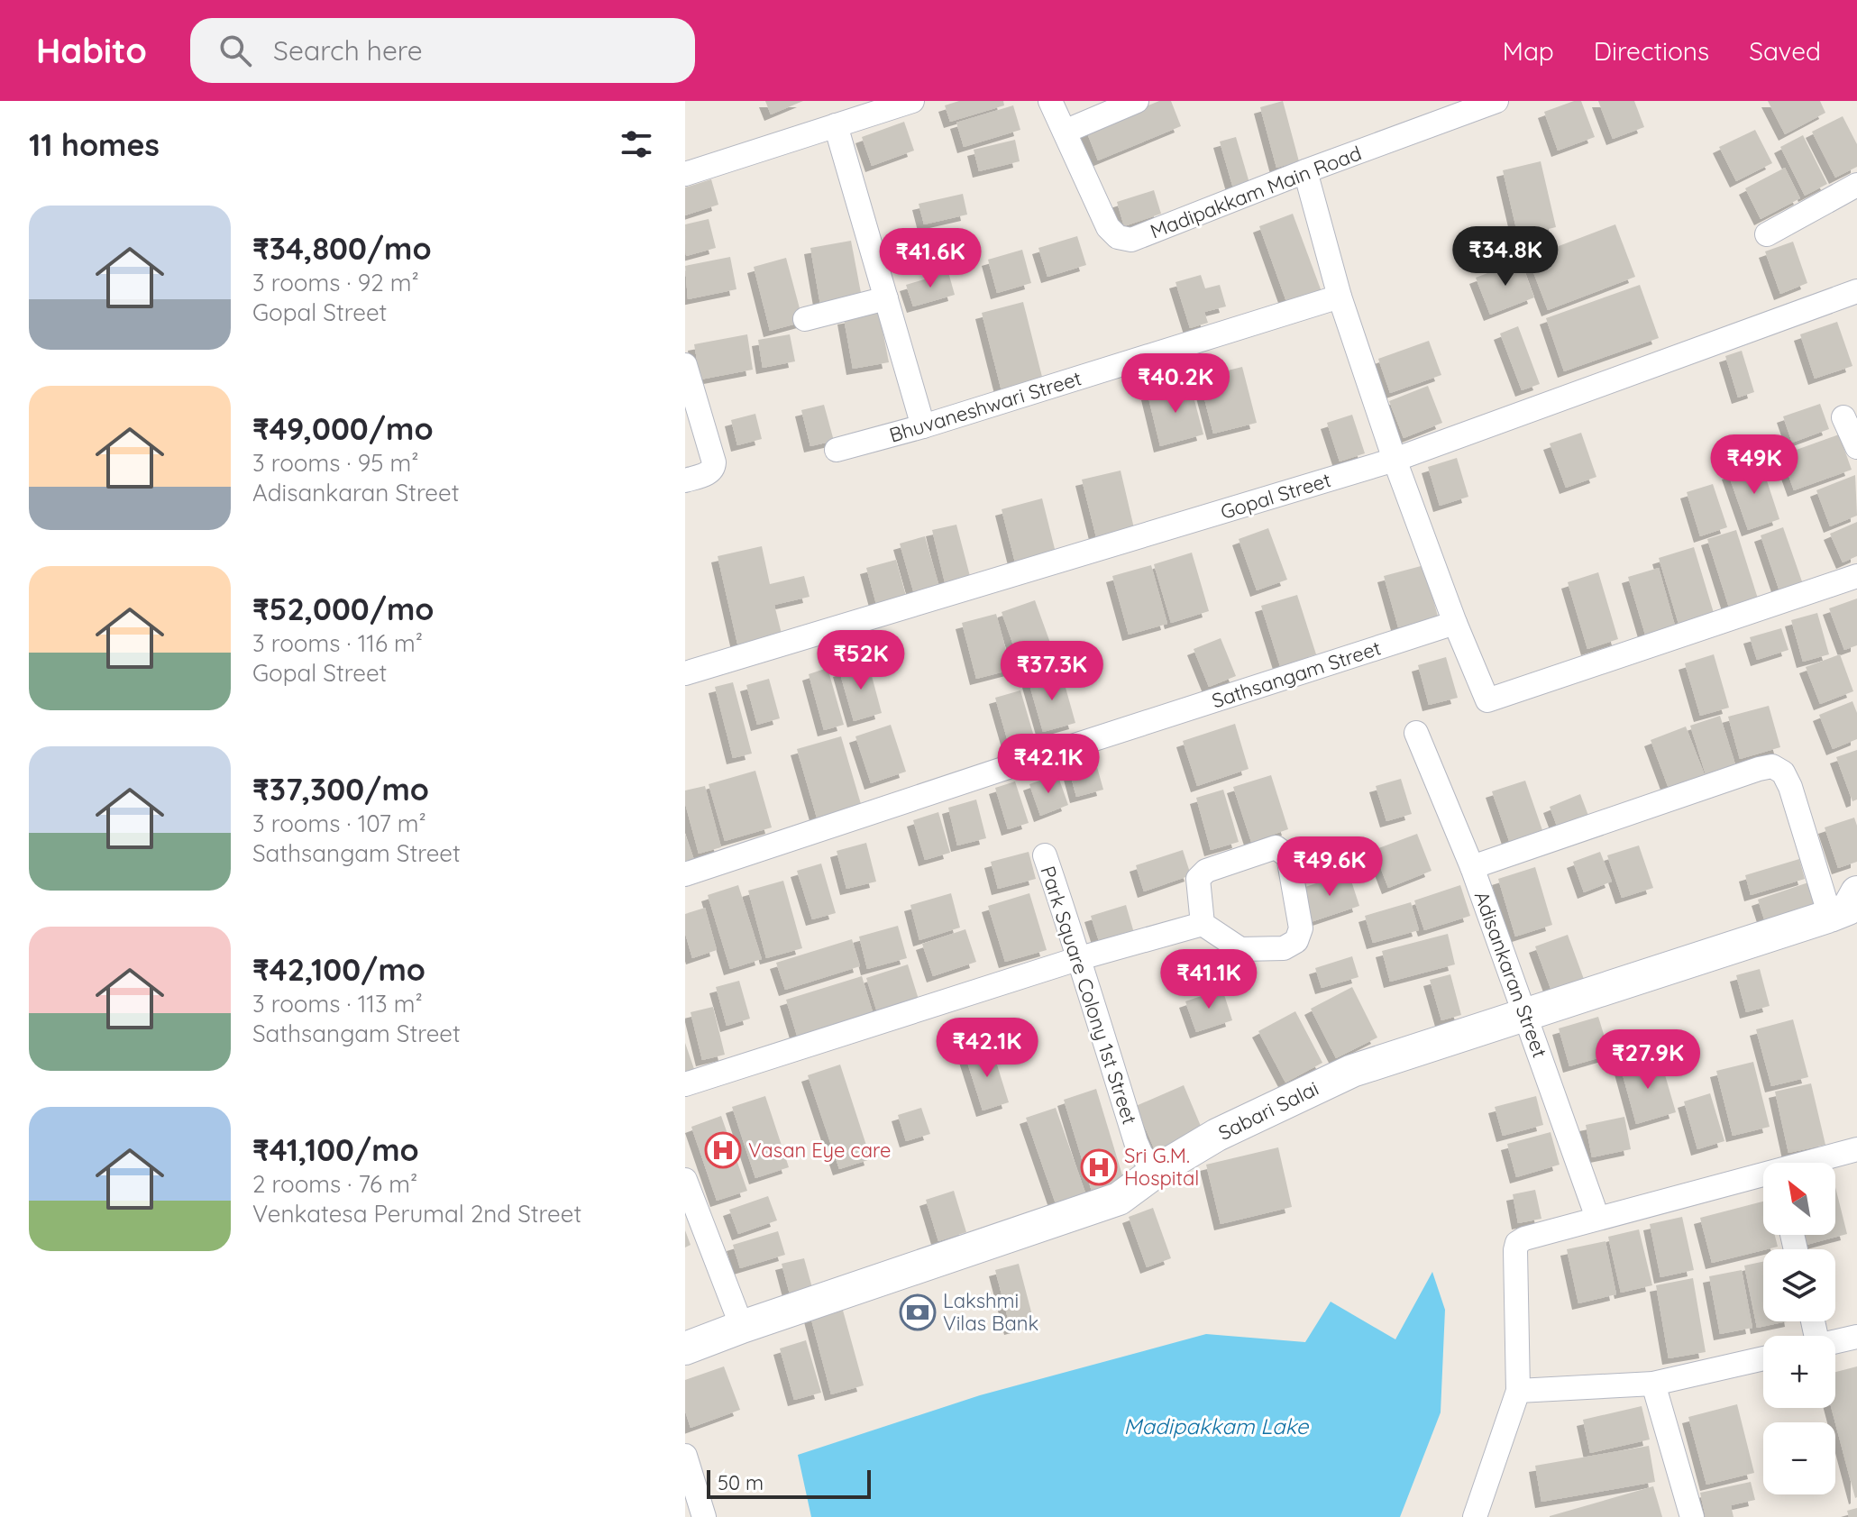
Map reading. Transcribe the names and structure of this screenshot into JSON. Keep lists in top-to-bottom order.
{
  "streets": {
    "main road": ["Sabari Salai"],
    "street": [
      "Madipakkam Main Road",
      "Bhuvaneshwari Street",
      "Gopal Street",
      "Sathsangam Street",
      "Adisankaran Street",
      "Park Square Colony 1st Street"
    ]
  },
  "crossings": [
    ["Adisankaran Street", "Sabari Salai"],
    ["Park Square Colony 1st Street", "Sabari Salai"]
  ],
  "water": ["Madipakkam Lake"],
  "places": {
    "hospital": ["Vasan Eye care", "Sri G.M. Hospital"],
    "bank": ["Lakshmi Vilas Bank"]
  },
  "scale_bar": "50 m",
  "north": "top left",
  "page": {
    "header": "Habito",
    "search": "Search here",
    "nav": ["Map", "Directions", "Saved"],
    "heading": "11 homes",
    "list": [
      {
        "name": "₹34,800/mo",
        "note": "3 rooms · 92 m² · Gopal Street"
      },
      {
        "name": "₹49,000/mo",
        "note": "3 rooms · 95 m² · Adisankaran Street"
      },
      {
        "name": "₹52,000/mo",
        "note": "3 rooms · 116 m² · Gopal Street"
      },
      {
        "name": "₹37,300/mo",
        "note": "3 rooms · 107 m² · Sathsangam Street"
      },
      {
        "name": "₹42,100/mo",
        "note": "3 rooms · 113 m² · Sathsangam Street"
      },
      {
        "name": "₹41,100/mo",
        "note": "2 rooms · 76 m² · Venkatesa Perumal 2nd Street"
      }
    ],
    "price": [
      "₹34.8K",
      "₹41.6K",
      "₹40.2K",
      "₹49K",
      "₹52K",
      "₹37.3K",
      "₹42.1K",
      "₹49.6K",
      "₹41.1K",
      "₹42.1K",
      "₹27.9K"
    ],
    "map_buttons": ["+", "−"],
    "scale": "50 m"
  }
}
